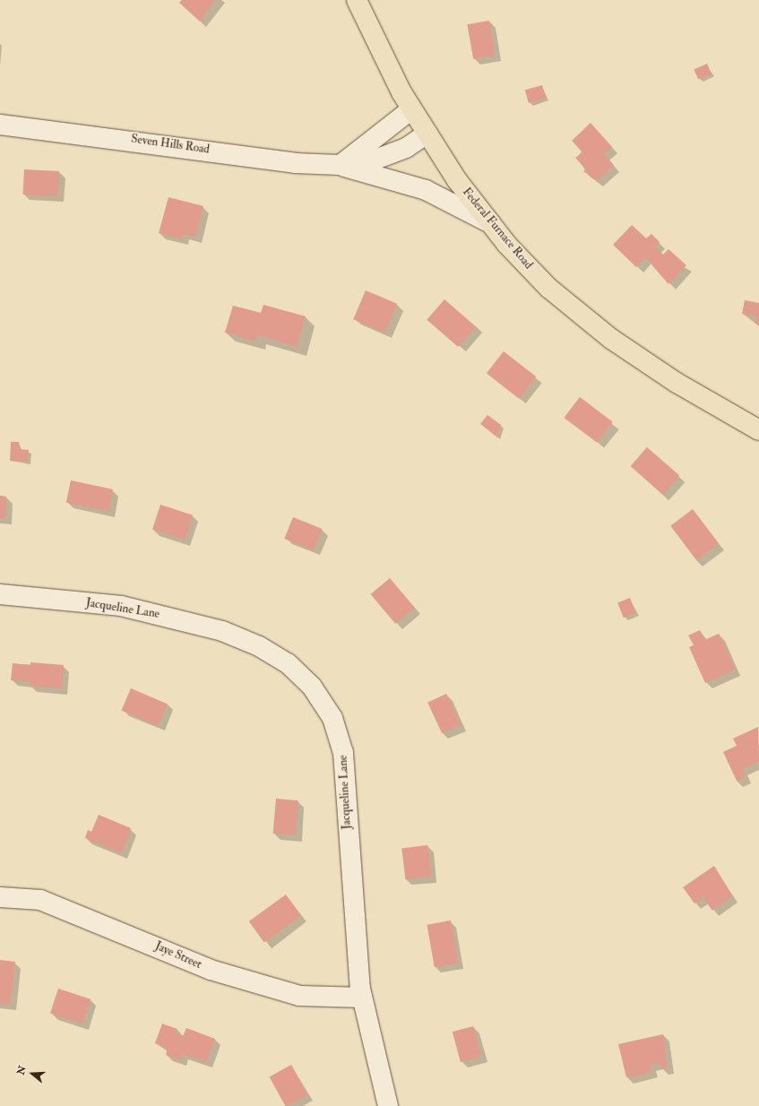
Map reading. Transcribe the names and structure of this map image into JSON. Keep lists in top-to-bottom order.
{
  "streets": {
    "main road": ["Federal Furnace Road"],
    "street": ["Seven Hills Road", "Jacqueline Lane", "Jaye Street"]
  },
  "crossings": [
    ["Seven Hills Road", "Federal Furnace Road"],
    ["Jacqueline Lane", "Jaye Street"]
  ],
  "north": "left"
}
